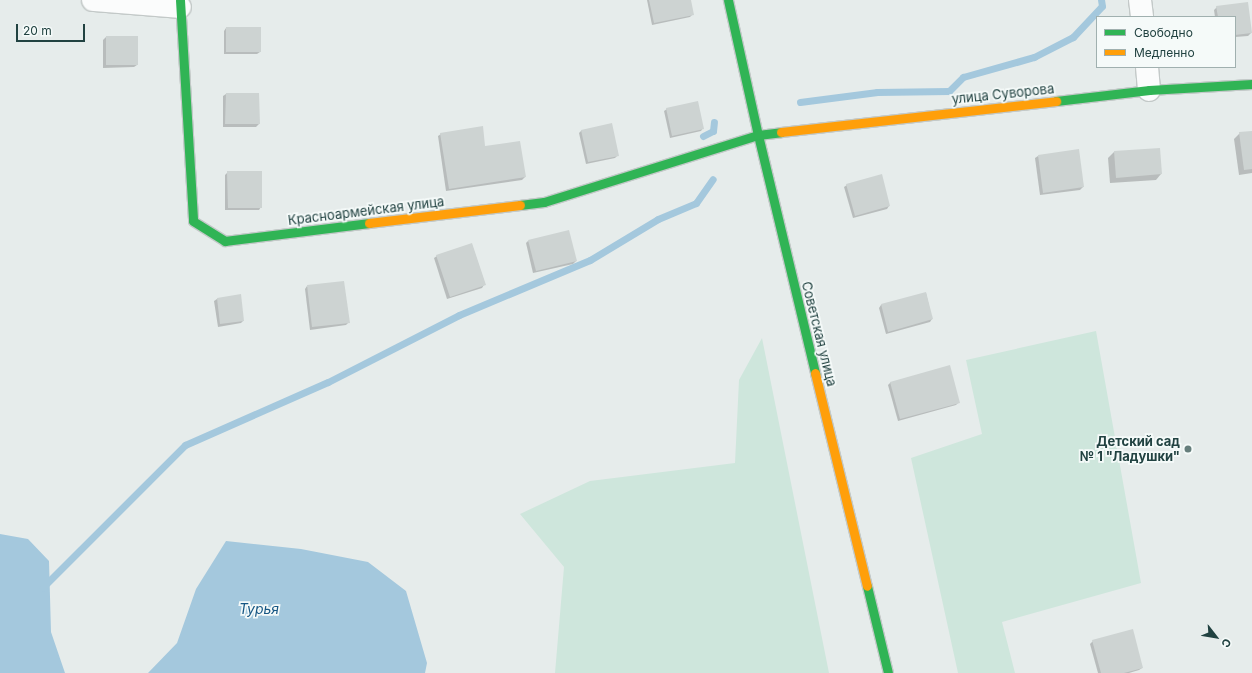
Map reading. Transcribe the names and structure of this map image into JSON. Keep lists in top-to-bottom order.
{
  "streets": {
    "main road": ["улица Суворова", "Красноармейская улица", "Советская улица"]
  },
  "crossings": [
    ["улица Суворова", "Красноармейская улица"],
    ["улица Суворова", "Советская улица"],
    ["Красноармейская улица", "Советская улица"]
  ],
  "water": ["Турья"],
  "places": ["Детский сад № 1 \"Ладушки\""],
  "legend": ["Свободно", "Медленно"],
  "scale_bar": "20 m",
  "north": "bottom right"
}
